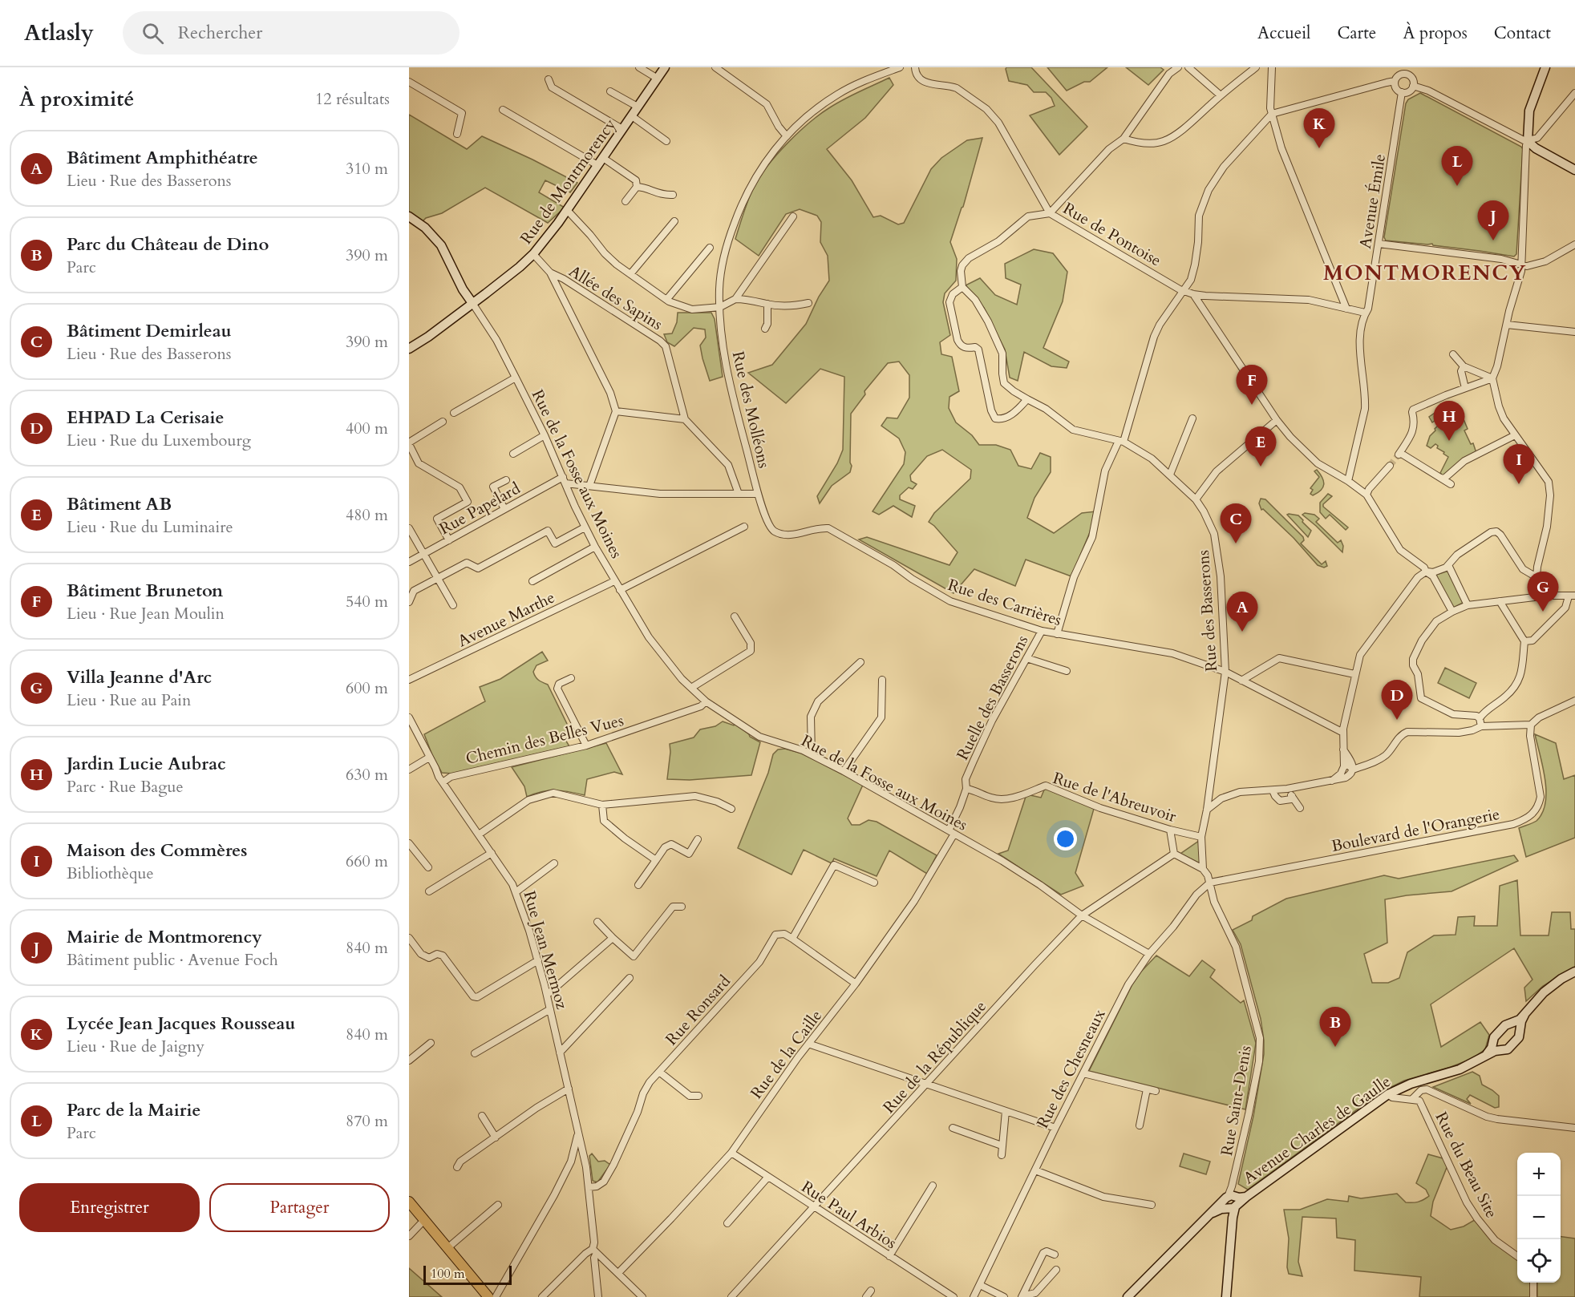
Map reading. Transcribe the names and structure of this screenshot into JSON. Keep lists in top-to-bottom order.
{
  "streets": {
    "main road": ["Rue de Montmorency", "Avenue Charles de Gaulle"],
    "street": [
      "Avenue Émile",
      "Rue de Pontoise",
      "Allée des Sapins",
      "Rue des Molléons",
      "Rue de la Fosse aux Moines",
      "Rue Papelard",
      "Rue des Carrières",
      "Rue des Basserons",
      "Avenue Marthe",
      "Ruelle des Basserons",
      "Chemin des Belles Vues",
      "Rue de l'Abreuvoir",
      "Boulevard de l'Orangerie",
      "Rue Jean Mermoz",
      "Rue Ronsard",
      "Rue de la Caille",
      "Rue de la République",
      "Rue des Chesneaux",
      "Rue Saint-Denis",
      "Rue du Beau Site",
      "Rue Paul Arbios"
    ]
  },
  "crossings": [
    ["Rue de Montmorency", "Allée des Sapins"],
    ["Rue de Montmorency", "Rue de la Fosse aux Moines"],
    ["Avenue Émile", "Rue de Pontoise"],
    ["Rue des Molléons", "Rue des Carrières"],
    ["Rue de la Fosse aux Moines", "Rue Papelard"],
    ["Rue de la Fosse aux Moines", "Avenue Marthe"],
    ["Rue de la Fosse aux Moines", "Ruelle des Basserons"],
    ["Rue de la Fosse aux Moines", "Chemin des Belles Vues"],
    ["Rue de la Fosse aux Moines", "Rue de la Caille"],
    ["Rue de la Fosse aux Moines", "Rue de la République"],
    ["Rue de la Fosse aux Moines", "Rue des Chesneaux"],
    ["Rue des Carrières", "Rue des Basserons"],
    ["Rue des Carrières", "Ruelle des Basserons"],
    ["Rue des Basserons", "Rue de l'Abreuvoir"],
    ["Ruelle des Basserons", "Rue de l'Abreuvoir"],
    ["Ruelle des Basserons", "Rue de la Caille"],
    ["Chemin des Belles Vues", "Rue Jean Mermoz"],
    ["Boulevard de l'Orangerie", "Rue des Chesneaux"],
    ["Boulevard de l'Orangerie", "Rue Saint-Denis"],
    ["Rue Jean Mermoz", "Rue Ronsard"],
    ["Rue de la Caille", "Rue Paul Arbios"],
    ["Rue de la République", "Rue Paul Arbios"],
    ["Rue des Chesneaux", "Rue Saint-Denis"],
    ["Rue Saint-Denis", "Avenue Charles de Gaulle"]
  ],
  "districts": ["MONTMORENCY"],
  "scale_bar": "100 m",
  "page": {
    "header": "Atlasly",
    "search": "Rechercher",
    "nav": [
      "Accueil",
      "Carte",
      "À propos",
      "Contact"
    ],
    "heading": ["À proximité", "12 résultats"],
    "pins": [
      "K",
      "L",
      "J",
      "F",
      "H",
      "E",
      "I",
      "C",
      "G",
      "A",
      "D",
      "B"
    ],
    "list": [
      {
        "mark": "A",
        "name": "Bâtiment Amphithéatre",
        "note": "Lieu · Rue des Basserons",
        "value": "310 m"
      },
      {
        "mark": "B",
        "name": "Parc du Château de Dino",
        "note": "Parc",
        "value": "390 m"
      },
      {
        "mark": "C",
        "name": "Bâtiment Demirleau",
        "note": "Lieu · Rue des Basserons",
        "value": "390 m"
      },
      {
        "mark": "D",
        "name": "EHPAD La Cerisaie",
        "note": "Lieu · Rue du Luxembourg",
        "value": "400 m"
      },
      {
        "mark": "E",
        "name": "Bâtiment AB",
        "note": "Lieu · Rue du Luminaire",
        "value": "480 m"
      },
      {
        "mark": "F",
        "name": "Bâtiment Bruneton",
        "note": "Lieu · Rue Jean Moulin",
        "value": "540 m"
      },
      {
        "mark": "G",
        "name": "Villa Jeanne d'Arc",
        "note": "Lieu · Rue au Pain",
        "value": "600 m"
      },
      {
        "mark": "H",
        "name": "Jardin Lucie Aubrac",
        "note": "Parc · Rue Bague",
        "value": "630 m"
      },
      {
        "mark": "I",
        "name": "Maison des Commères",
        "note": "Bibliothèque",
        "value": "660 m"
      },
      {
        "mark": "J",
        "name": "Mairie de Montmorency",
        "note": "Bâtiment public · Avenue Foch",
        "value": "840 m"
      },
      {
        "mark": "K",
        "name": "Lycée Jean Jacques Rousseau",
        "note": "Lieu · Rue de Jaigny",
        "value": "840 m"
      },
      {
        "mark": "L",
        "name": "Parc de la Mairie",
        "note": "Parc",
        "value": "870 m"
      }
    ],
    "map_buttons": ["+", "−"],
    "buttons": ["Enregistrer", "Partager"],
    "scale": "100 m"
  }
}
